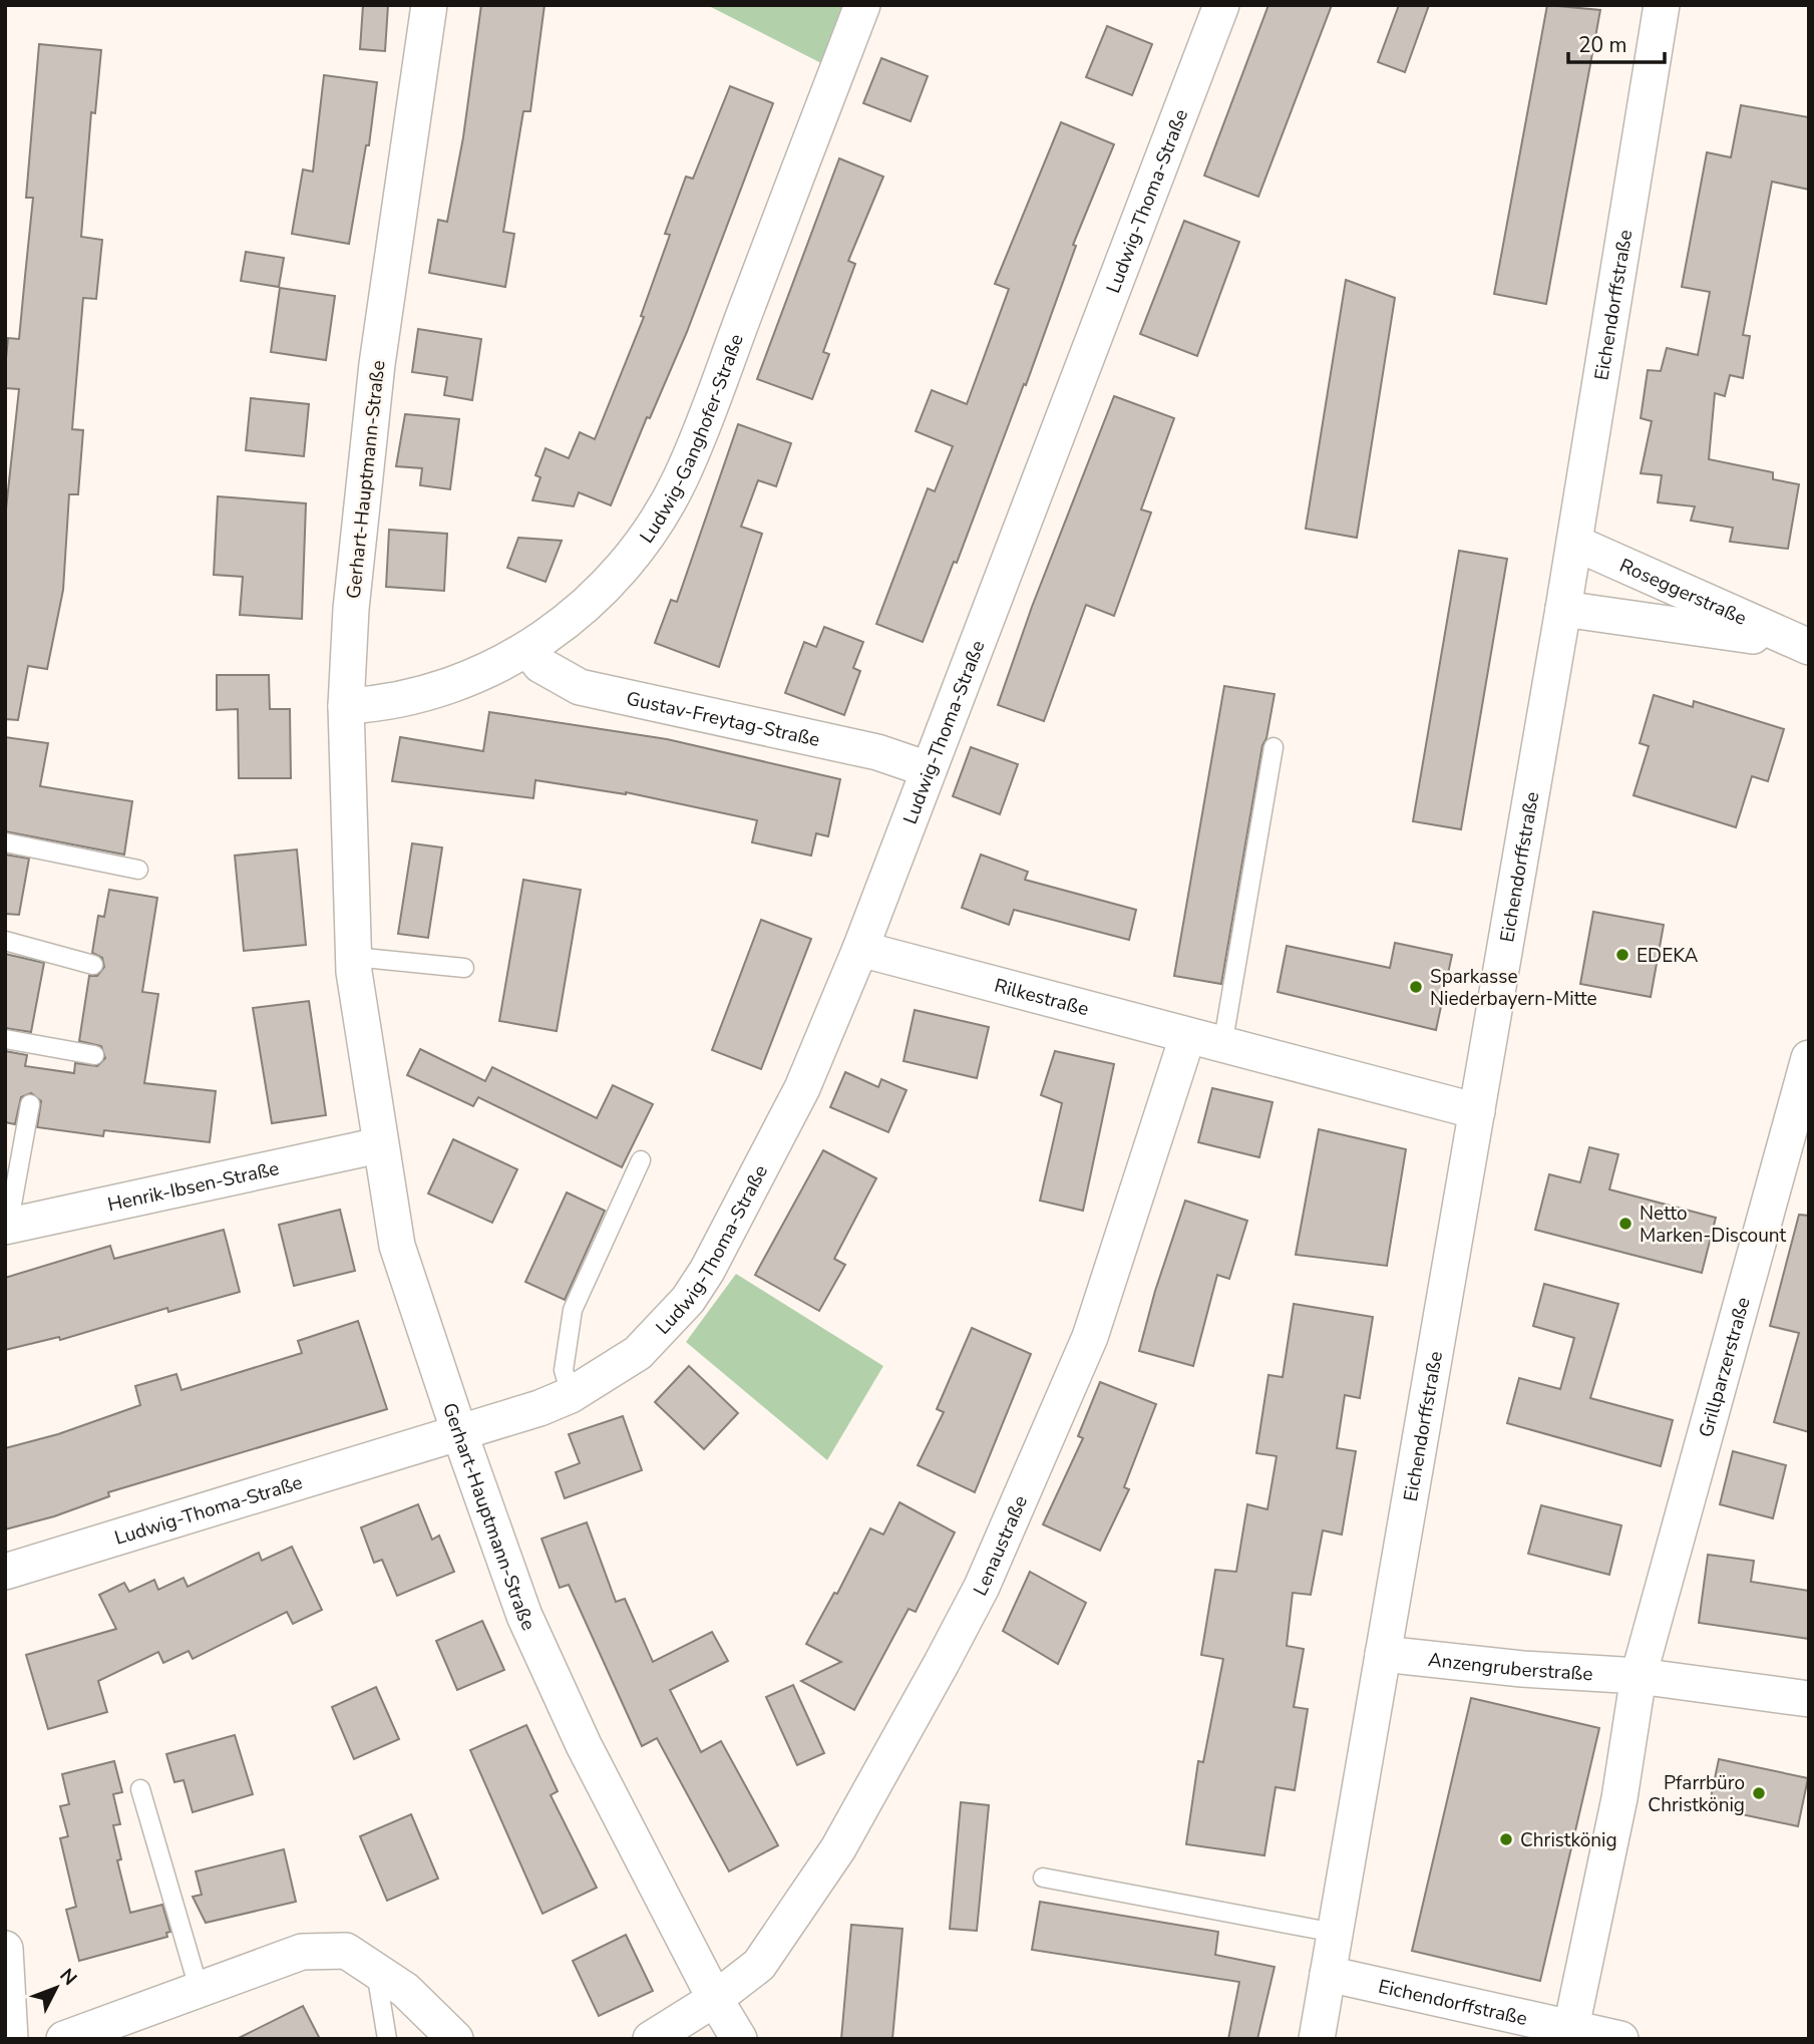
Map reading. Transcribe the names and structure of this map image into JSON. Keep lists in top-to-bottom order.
{
  "streets": {
    "street": [
      "Ludwig-Thoma-Straße",
      "Eichendorffstraße",
      "Ludwig-Ganghofer-Straße",
      "Gerhart-Hauptmann-Straße",
      "Roseggerstraße",
      "Gustav-Freytag-Straße",
      "Rilkestraße",
      "Henrik-Ibsen-Straße",
      "Grillparzerstraße",
      "Lenaustraße",
      "Anzengruberstraße"
    ]
  },
  "crossings": [
    ["Ludwig-Thoma-Straße", "Gerhart-Hauptmann-Straße"],
    ["Ludwig-Thoma-Straße", "Gustav-Freytag-Straße"],
    ["Ludwig-Thoma-Straße", "Rilkestraße"],
    ["Eichendorffstraße", "Roseggerstraße"],
    ["Eichendorffstraße", "Rilkestraße"],
    ["Eichendorffstraße", "Anzengruberstraße"],
    ["Ludwig-Ganghofer-Straße", "Gerhart-Hauptmann-Straße"],
    ["Ludwig-Ganghofer-Straße", "Gustav-Freytag-Straße"],
    ["Gerhart-Hauptmann-Straße", "Henrik-Ibsen-Straße"],
    ["Gerhart-Hauptmann-Straße", "Lenaustraße"],
    ["Rilkestraße", "Lenaustraße"],
    ["Grillparzerstraße", "Anzengruberstraße"]
  ],
  "places": [
    "EDEKA",
    "Sparkasse Niederbayern-Mitte",
    "Netto Marken-Discount",
    "Pfarrbüro Christkönig",
    "Christkönig"
  ],
  "scale_bar": "20 m",
  "north": "top right"
}
